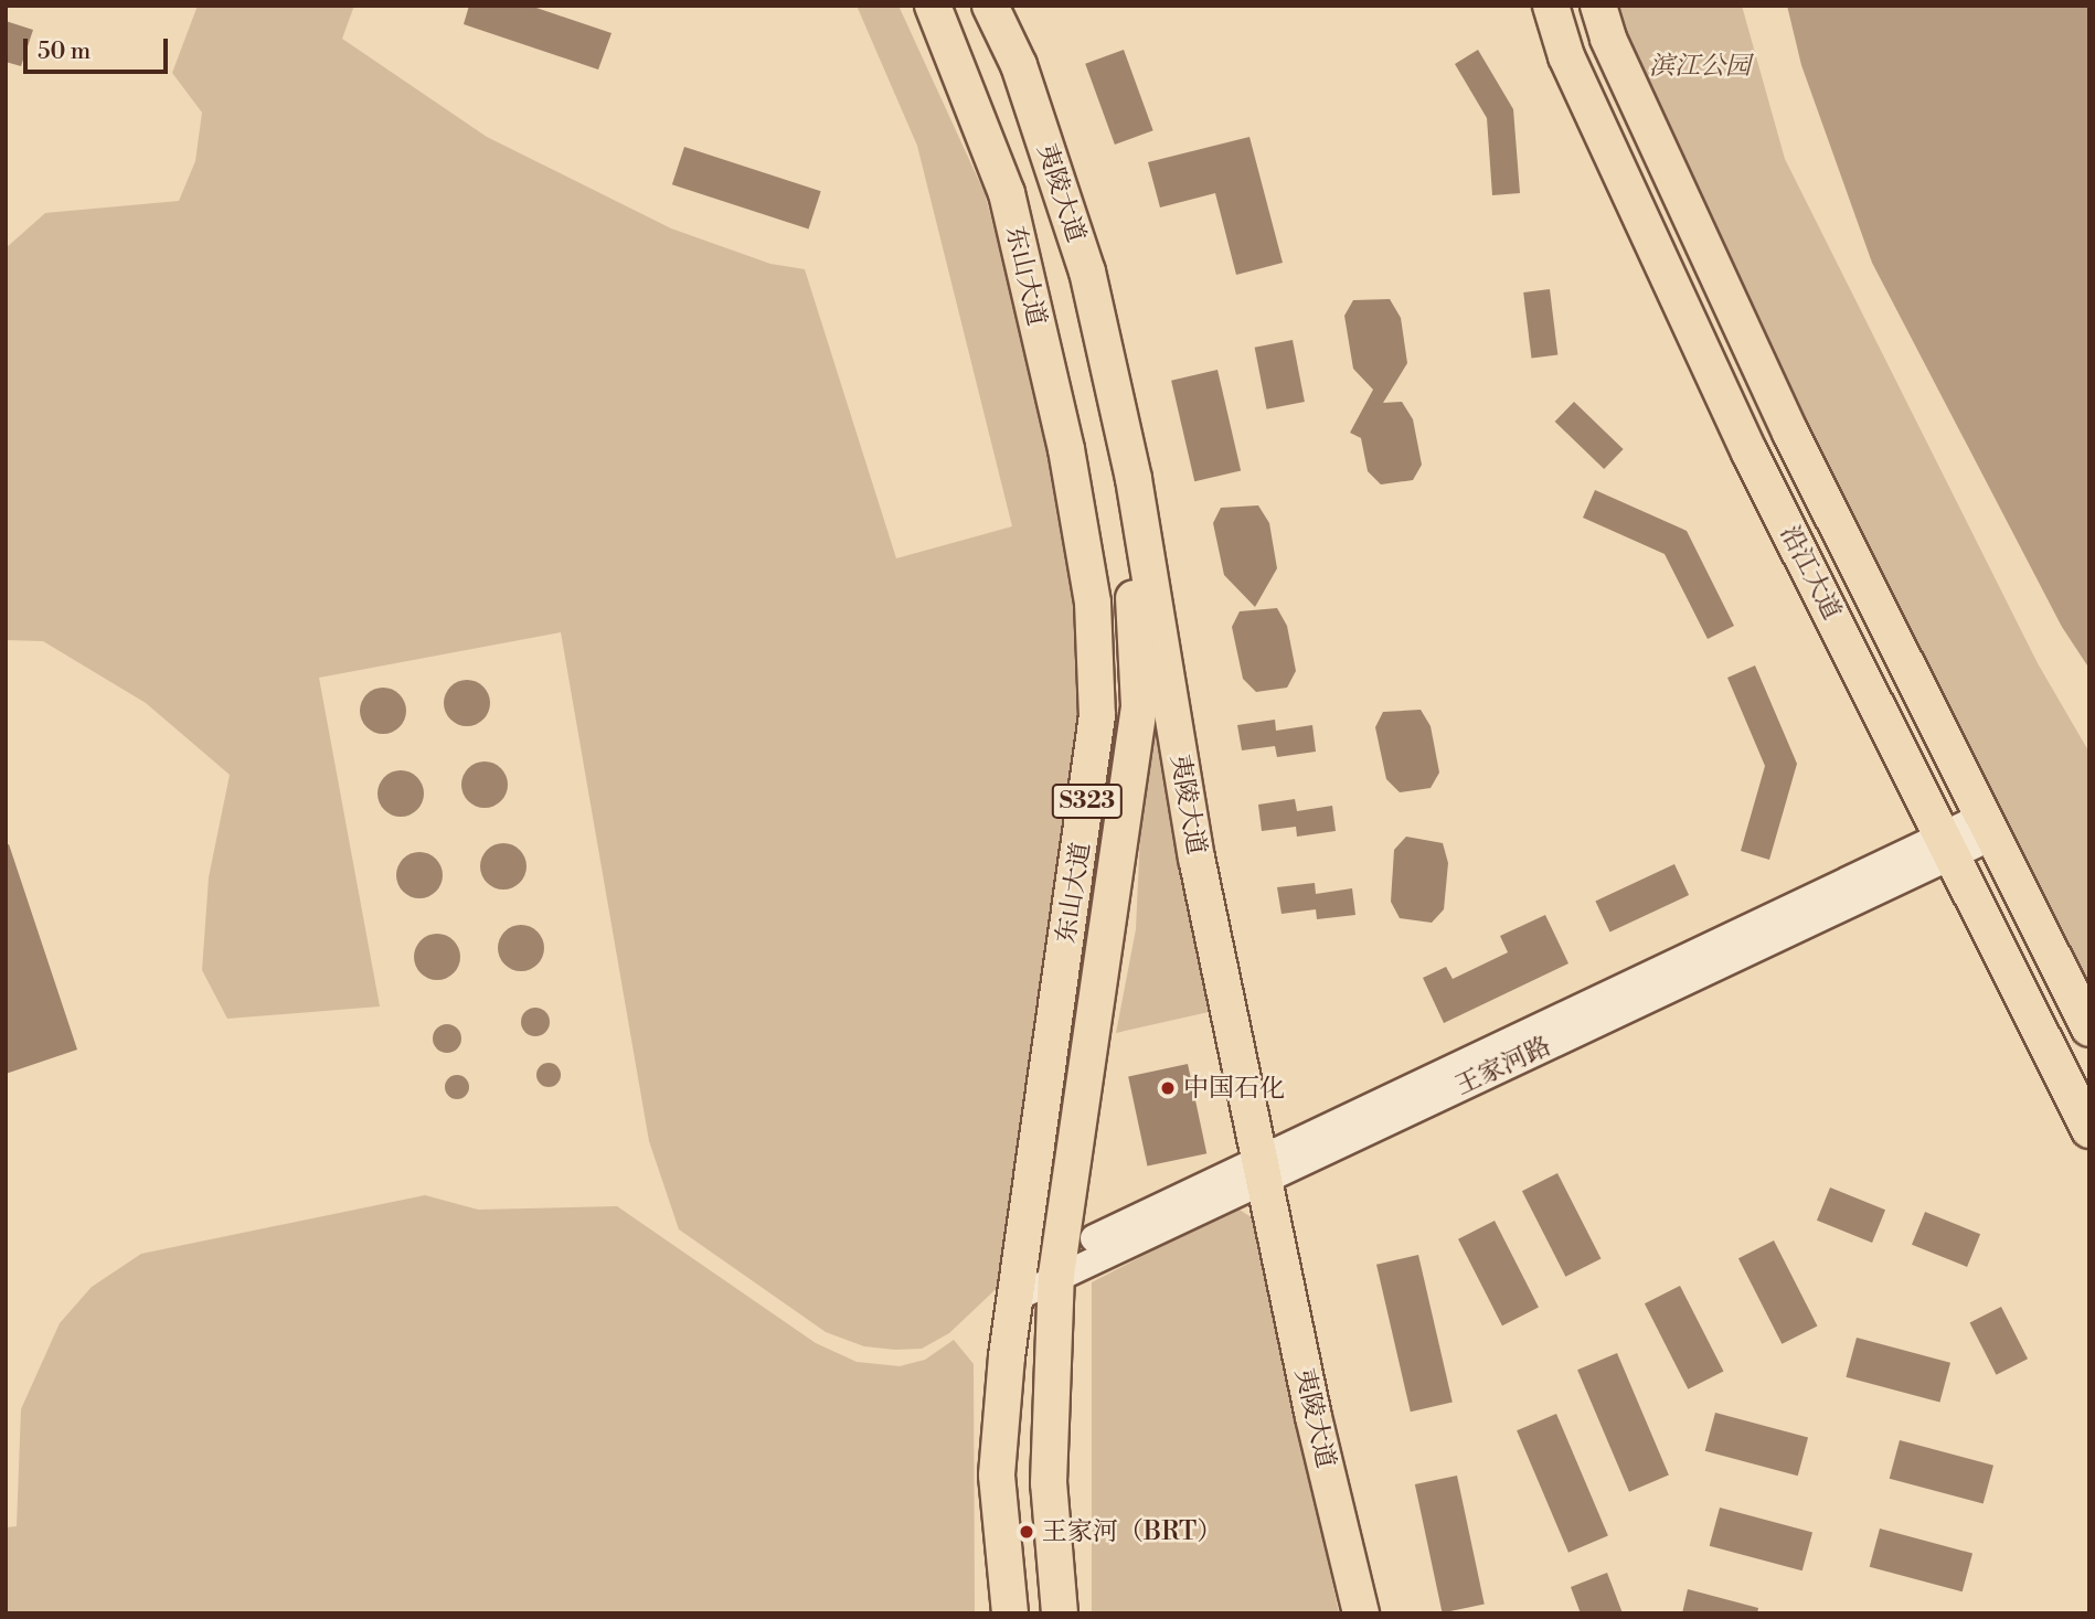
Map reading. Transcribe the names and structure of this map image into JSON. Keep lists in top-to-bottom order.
{
  "streets": {
    "main road": [
      "夷陵大道",
      "东山大道",
      "沿江大道",
      "S323"
    ],
    "street": ["王家河路"]
  },
  "crossings": [
    ["夷陵大道", "王家河路"],
    ["东山大道", "王家河路"],
    ["沿江大道", "王家河路"]
  ],
  "parks": ["滨江公园"],
  "places": ["中国石化", "王家河（BRT）"],
  "scale_bar": "50 m"
}
